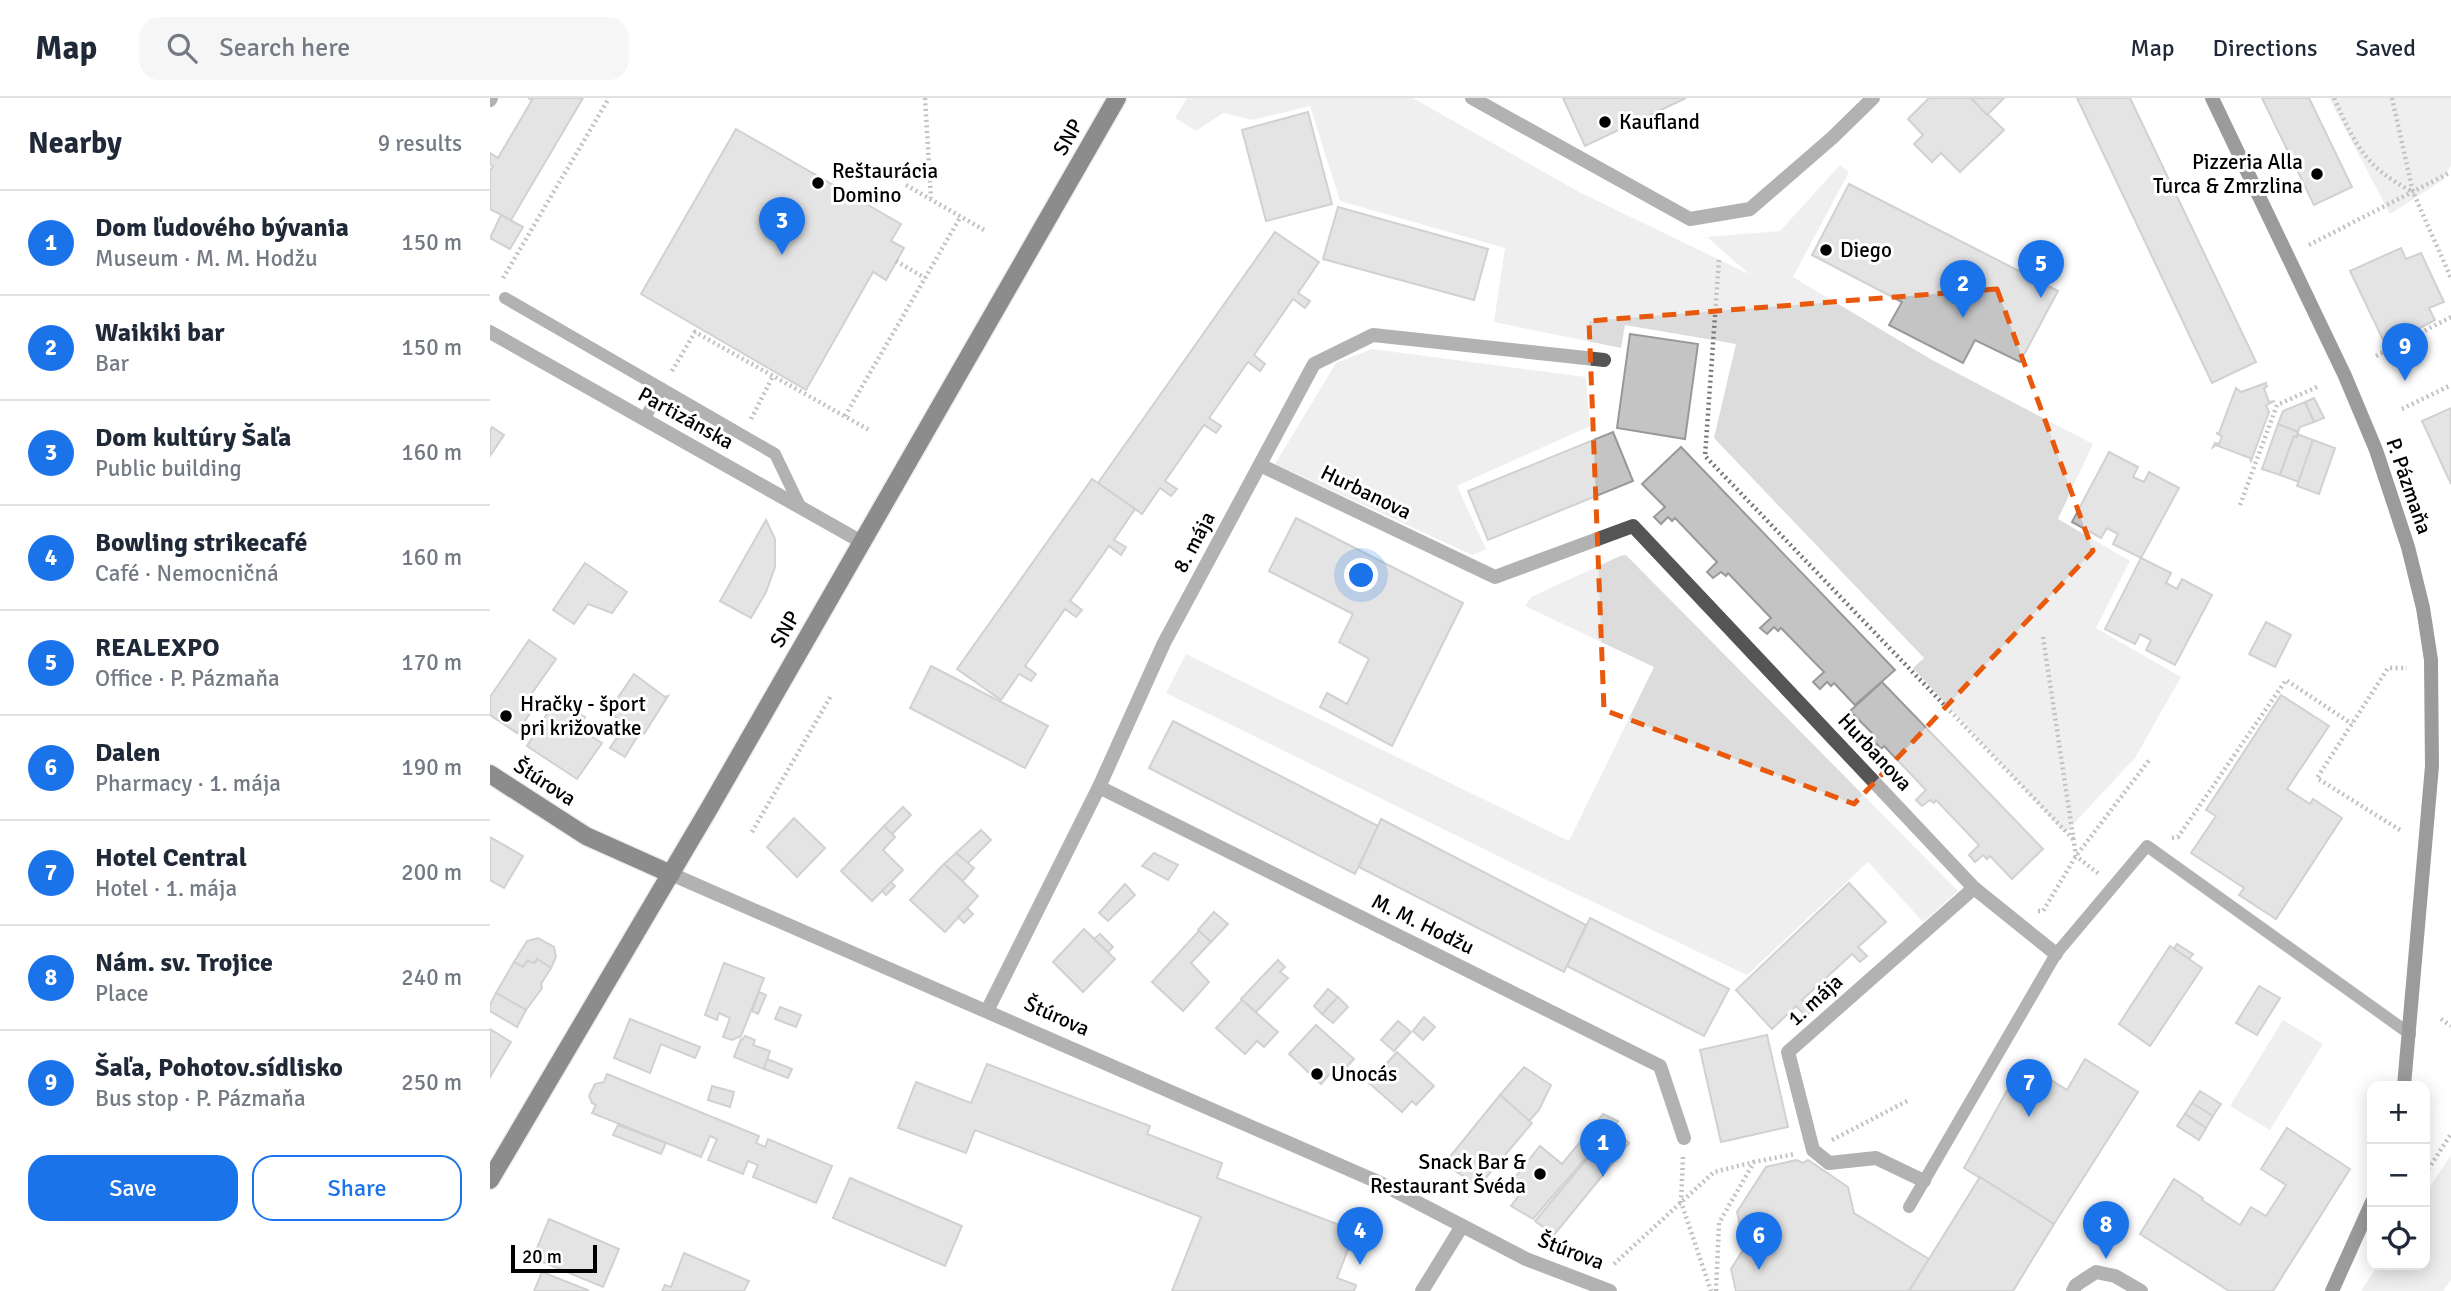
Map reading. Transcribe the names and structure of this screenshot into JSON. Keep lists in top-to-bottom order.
{
  "streets": {
    "main road": ["SNP", "P. Pázmaňa", "Štúrova"],
    "street": [
      "Partizánska",
      "Hurbanova",
      "8. mája",
      "M. M. Hodžu",
      "1. mája"
    ]
  },
  "crossings": [
    ["SNP", "Partizánska"],
    ["SNP", "Štúrova"],
    ["Hurbanova", "8. mája"],
    ["Hurbanova", "1. mája"],
    ["8. mája", "Štúrova"],
    ["8. mája", "M. M. Hodžu"]
  ],
  "places": [
    "Kaufland",
    "Pizzeria Alla Turca & Zmrzlina",
    "Reštaurácia Domino",
    "Diego",
    "Hračky - šport pri križovatke",
    "Unocás",
    "Snack Bar & Restaurant Švéda"
  ],
  "scale_bar": "20 m",
  "page": {
    "header": "Map",
    "search": "Search here",
    "nav": ["Map", "Directions", "Saved"],
    "heading": ["Nearby", "9 results"],
    "list": [
      {
        "mark": "1",
        "name": "Dom ľudového bývania",
        "note": "Museum · M. M. Hodžu",
        "value": "150 m"
      },
      {
        "mark": "2",
        "name": "Waikiki bar",
        "note": "Bar",
        "value": "150 m"
      },
      {
        "mark": "3",
        "name": "Dom kultúry Šaľa",
        "note": "Public building",
        "value": "160 m"
      },
      {
        "mark": "4",
        "name": "Bowling strikecafé",
        "note": "Café · Nemocničná",
        "value": "160 m"
      },
      {
        "mark": "5",
        "name": "REALEXPO",
        "note": "Office · P. Pázmaňa",
        "value": "170 m"
      },
      {
        "mark": "6",
        "name": "Dalen",
        "note": "Pharmacy · 1. mája",
        "value": "190 m"
      },
      {
        "mark": "7",
        "name": "Hotel Central",
        "note": "Hotel · 1. mája",
        "value": "200 m"
      },
      {
        "mark": "8",
        "name": "Nám. sv. Trojice",
        "note": "Place",
        "value": "240 m"
      },
      {
        "mark": "9",
        "name": "Šaľa, Pohotov.sídlisko",
        "note": "Bus stop · P. Pázmaňa",
        "value": "250 m"
      }
    ],
    "pins": [
      "3",
      "5",
      "2",
      "9",
      "7",
      "1",
      "8",
      "4",
      "6"
    ],
    "map_buttons": ["+", "−"],
    "buttons": ["Save", "Share"],
    "scale": "20 m"
  }
}
